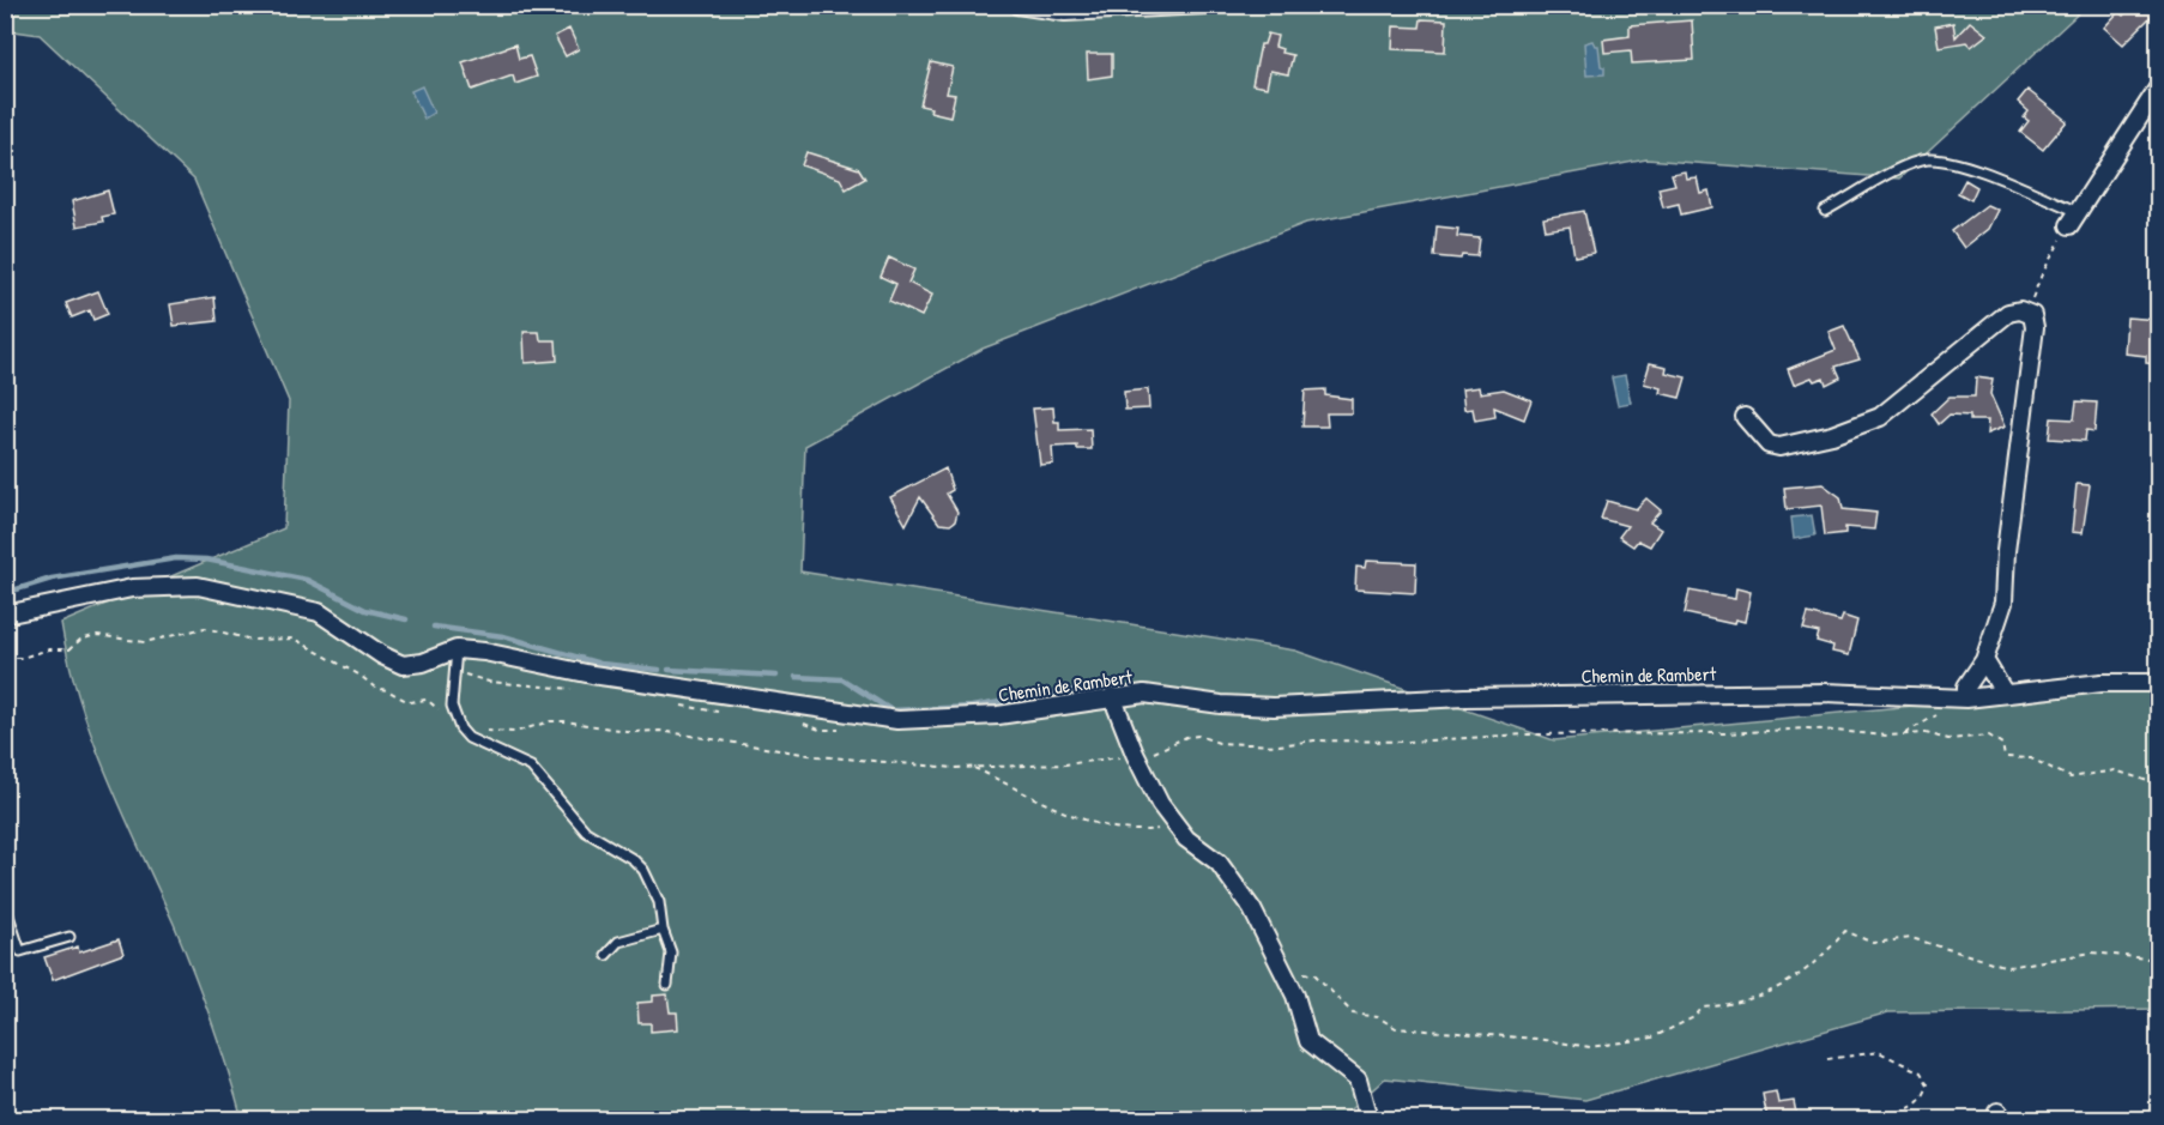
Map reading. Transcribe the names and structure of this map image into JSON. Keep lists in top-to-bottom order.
{
  "streets": {
    "street": ["Chemin de Rambert"]
  }
}
